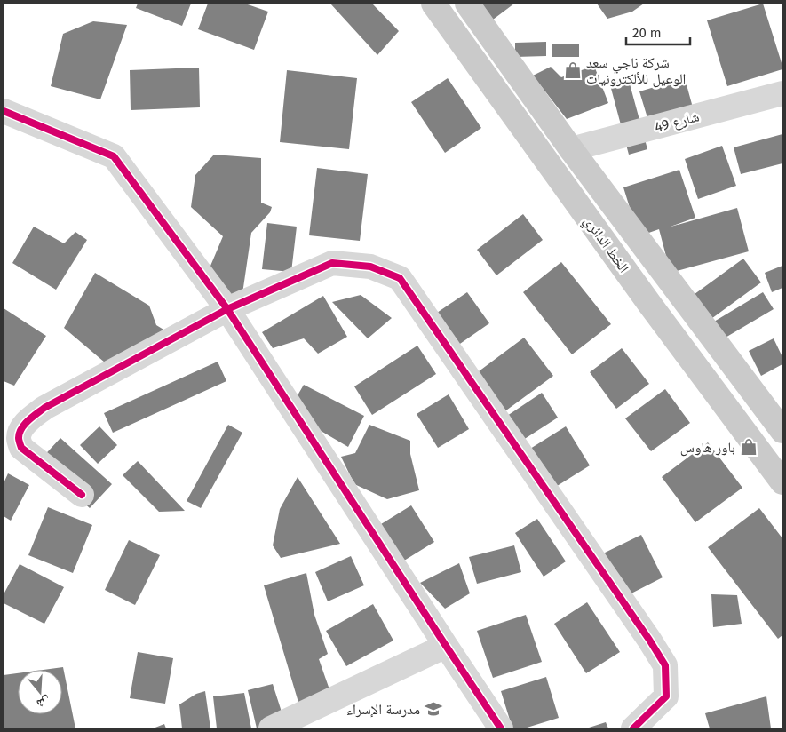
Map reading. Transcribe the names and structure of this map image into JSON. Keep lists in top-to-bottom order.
{
  "streets": {
    "main road": ["الخط الدائري"],
    "street": ["شارع 49"]
  },
  "crossings": [
    ["شارع 49", "الخط الدائري"]
  ],
  "places": {
    "shop": ["شركة ناجي سعد الوعيل للألكترونيات", "باور هاوس"],
    "school or university": ["مدرسة الإسراء"]
  },
  "scale_bar": "20 m",
  "north": "bottom"
}
